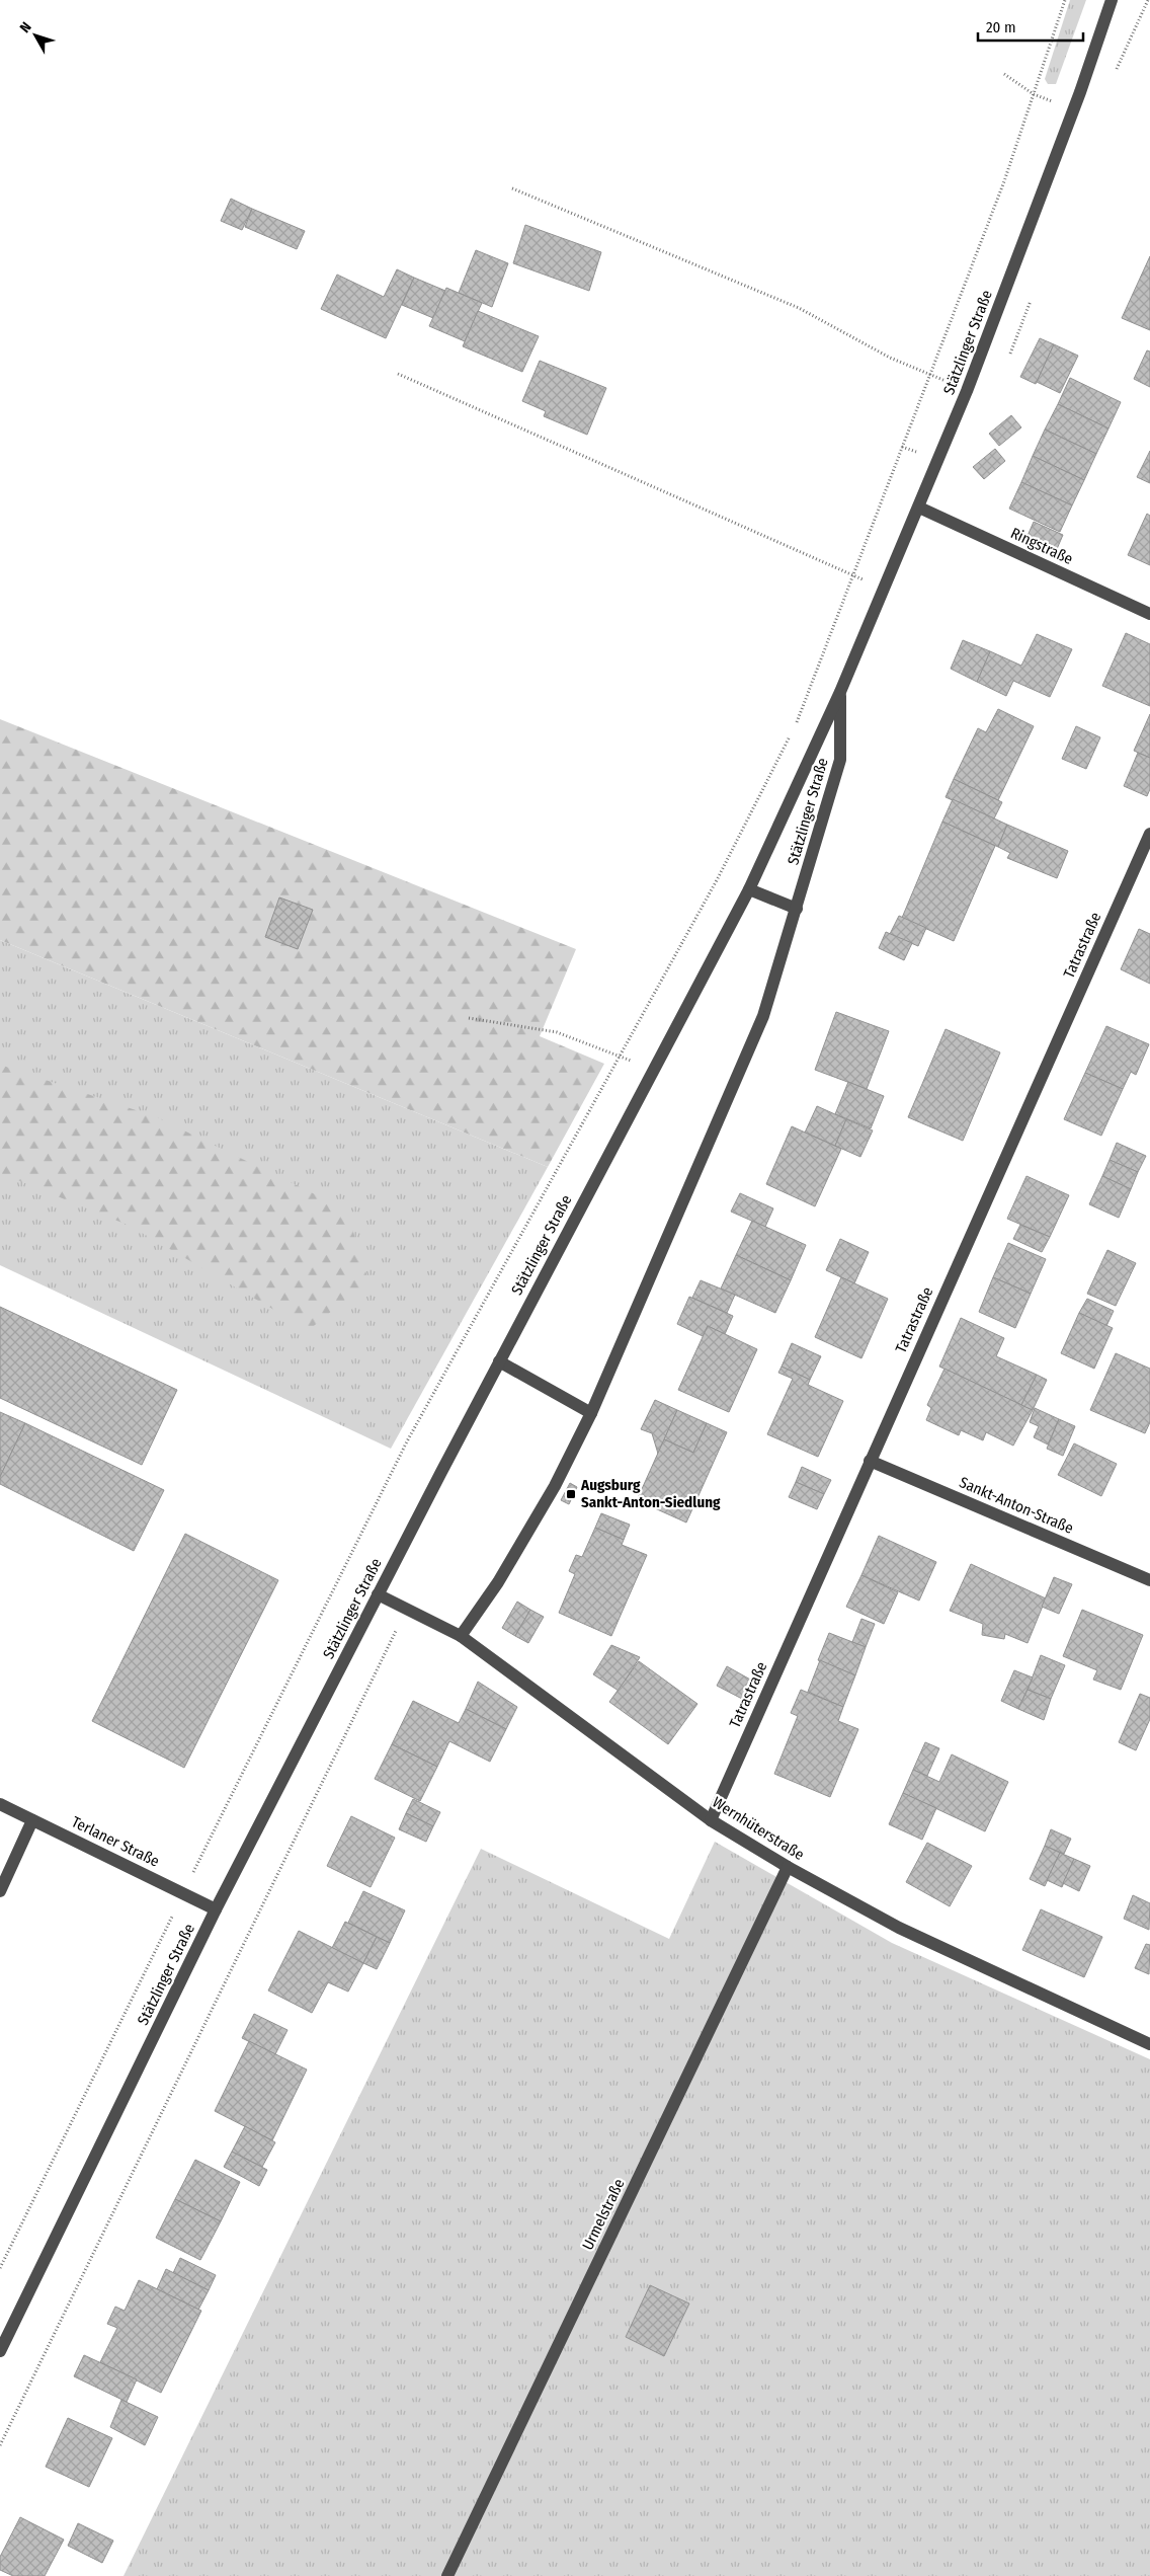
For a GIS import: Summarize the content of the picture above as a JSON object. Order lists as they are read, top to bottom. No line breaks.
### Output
{"streets":{"street":["Stätzlinger Straße","Ringstraße","Tatrastraße","Sankt-Anton-Straße","Wernhüterstraße","Terlaner Straße","Urmelstraße"]},"crossings":[["Stätzlinger Straße","Ringstraße"],["Stätzlinger Straße","Wernhüterstraße"],["Stätzlinger Straße","Terlaner Straße"],["Tatrastraße","Sankt-Anton-Straße"],["Tatrastraße","Wernhüterstraße"],["Wernhüterstraße","Urmelstraße"]],"places":{"transit":["Augsburg Sankt-Anton-Siedlung"]},"scale_bar":"20 m","north":"top left"}
